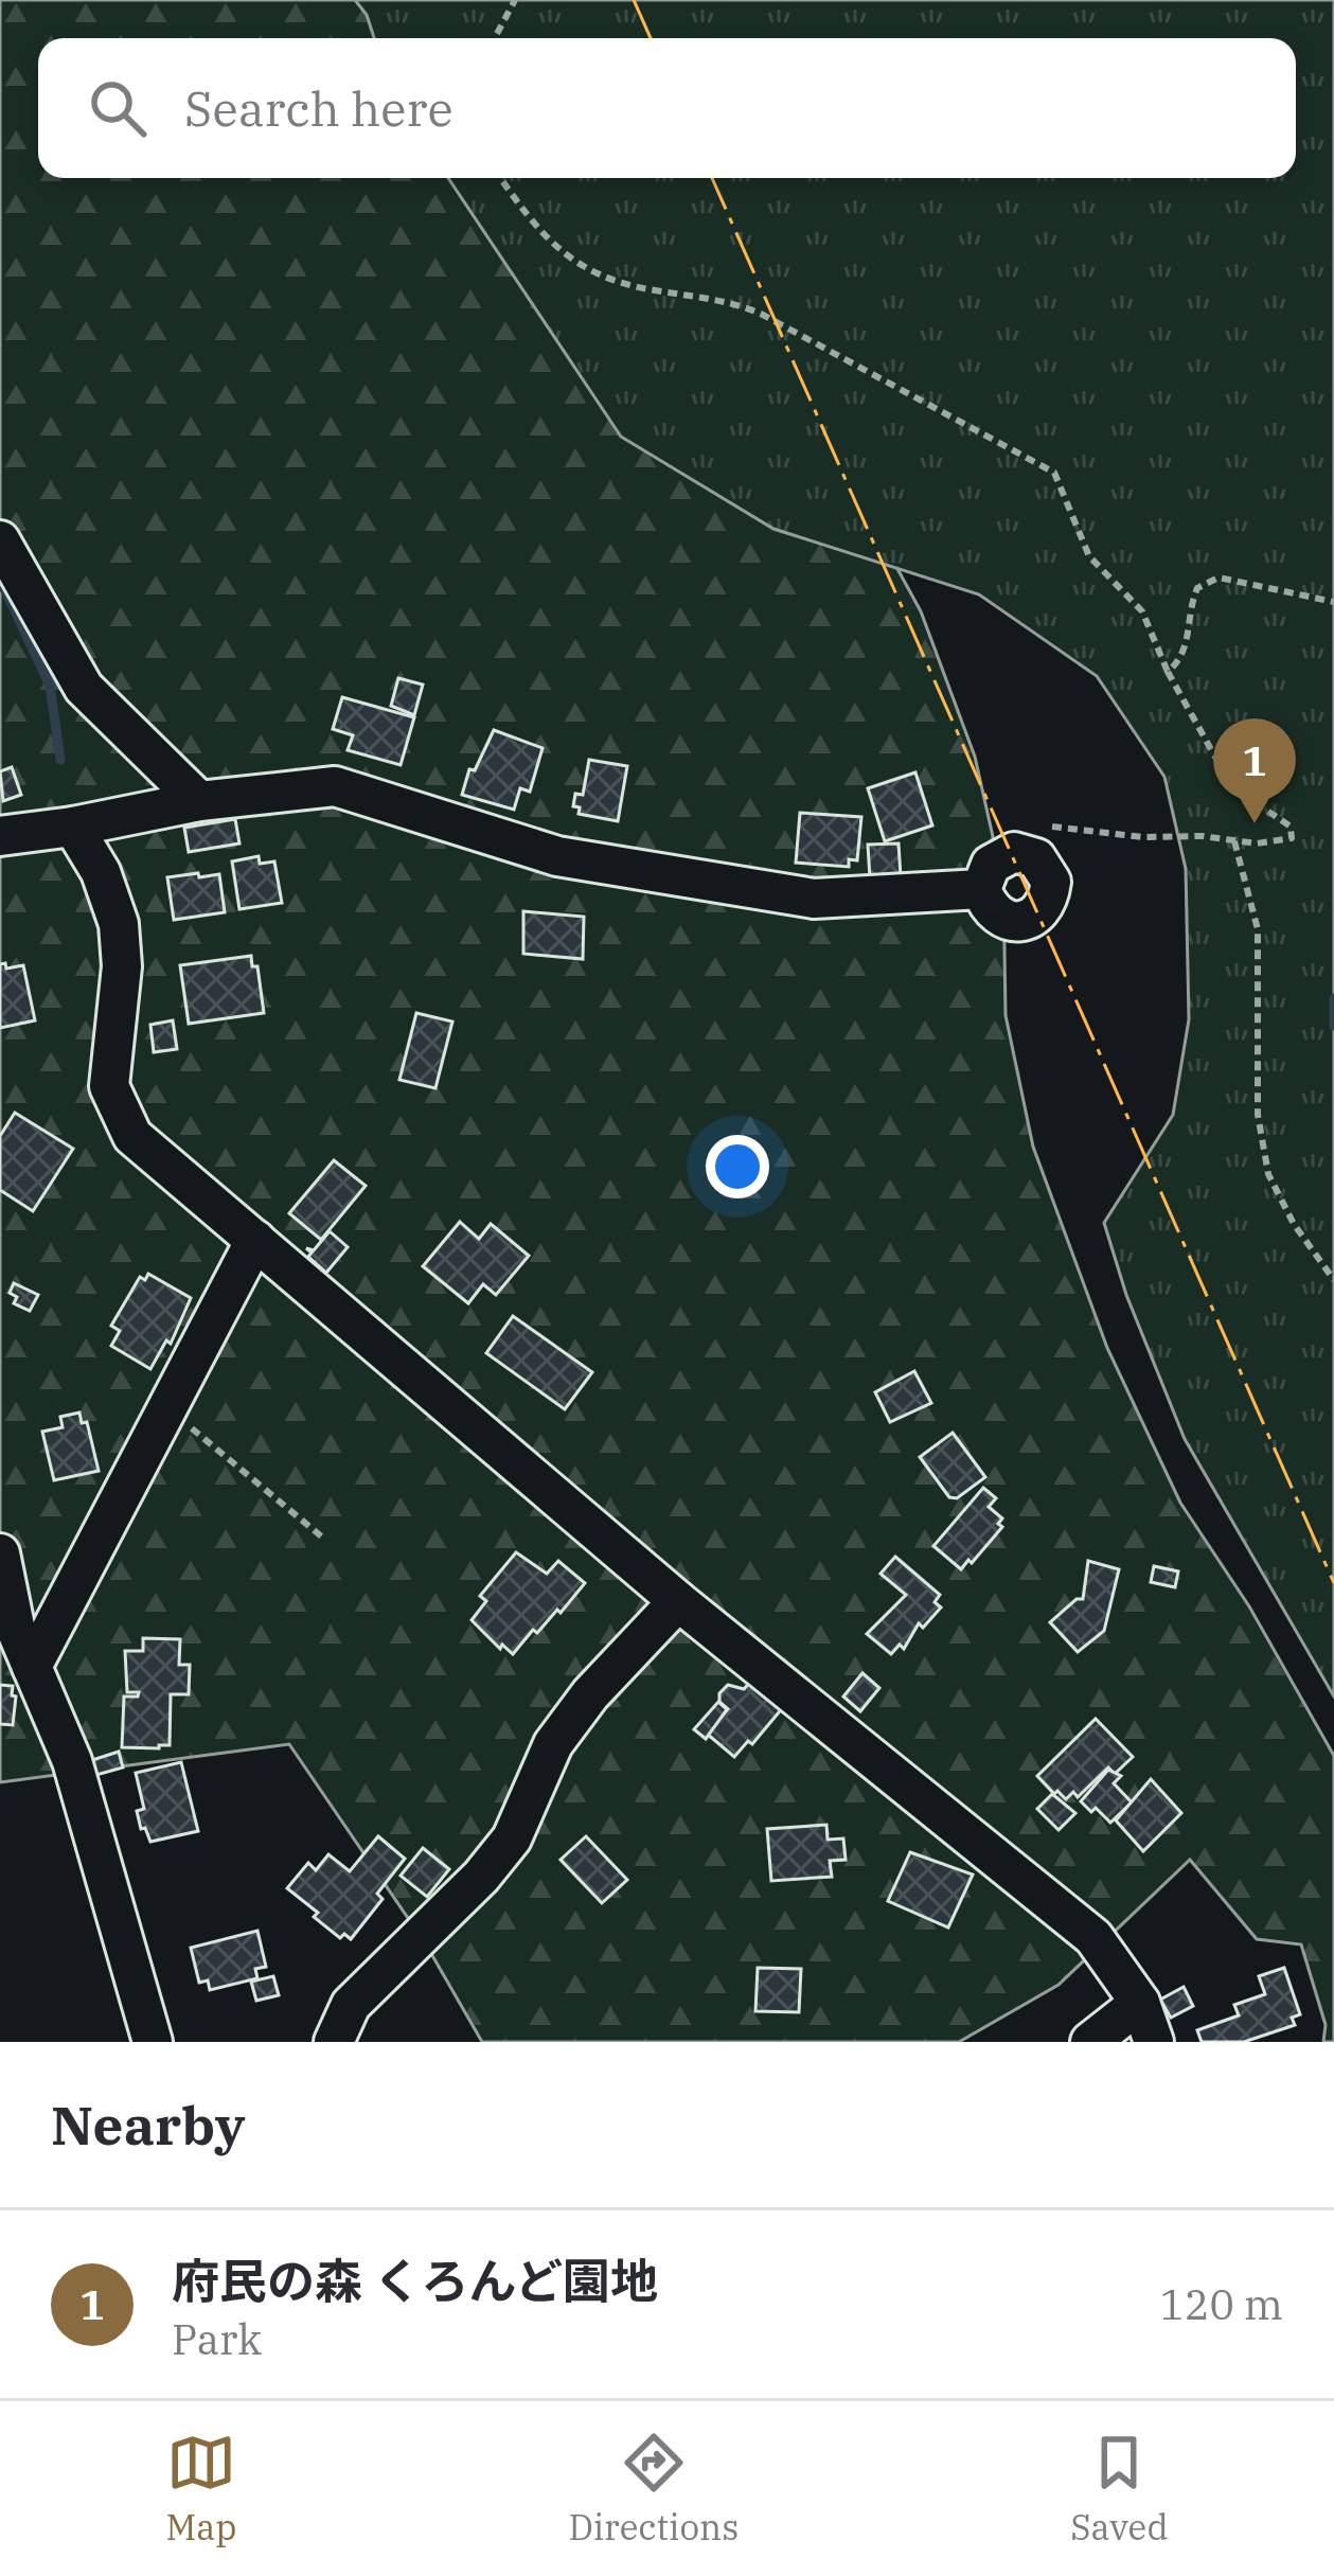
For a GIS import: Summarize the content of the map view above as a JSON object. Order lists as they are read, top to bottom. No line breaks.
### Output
{"page":{"search":"Search here","pins":"1","heading":"Nearby","list":[{"mark":"1","name":"府民の森 くろんど園地","note":"Park","value":"120 m"}],"nav":["Map","Directions","Saved"]}}
